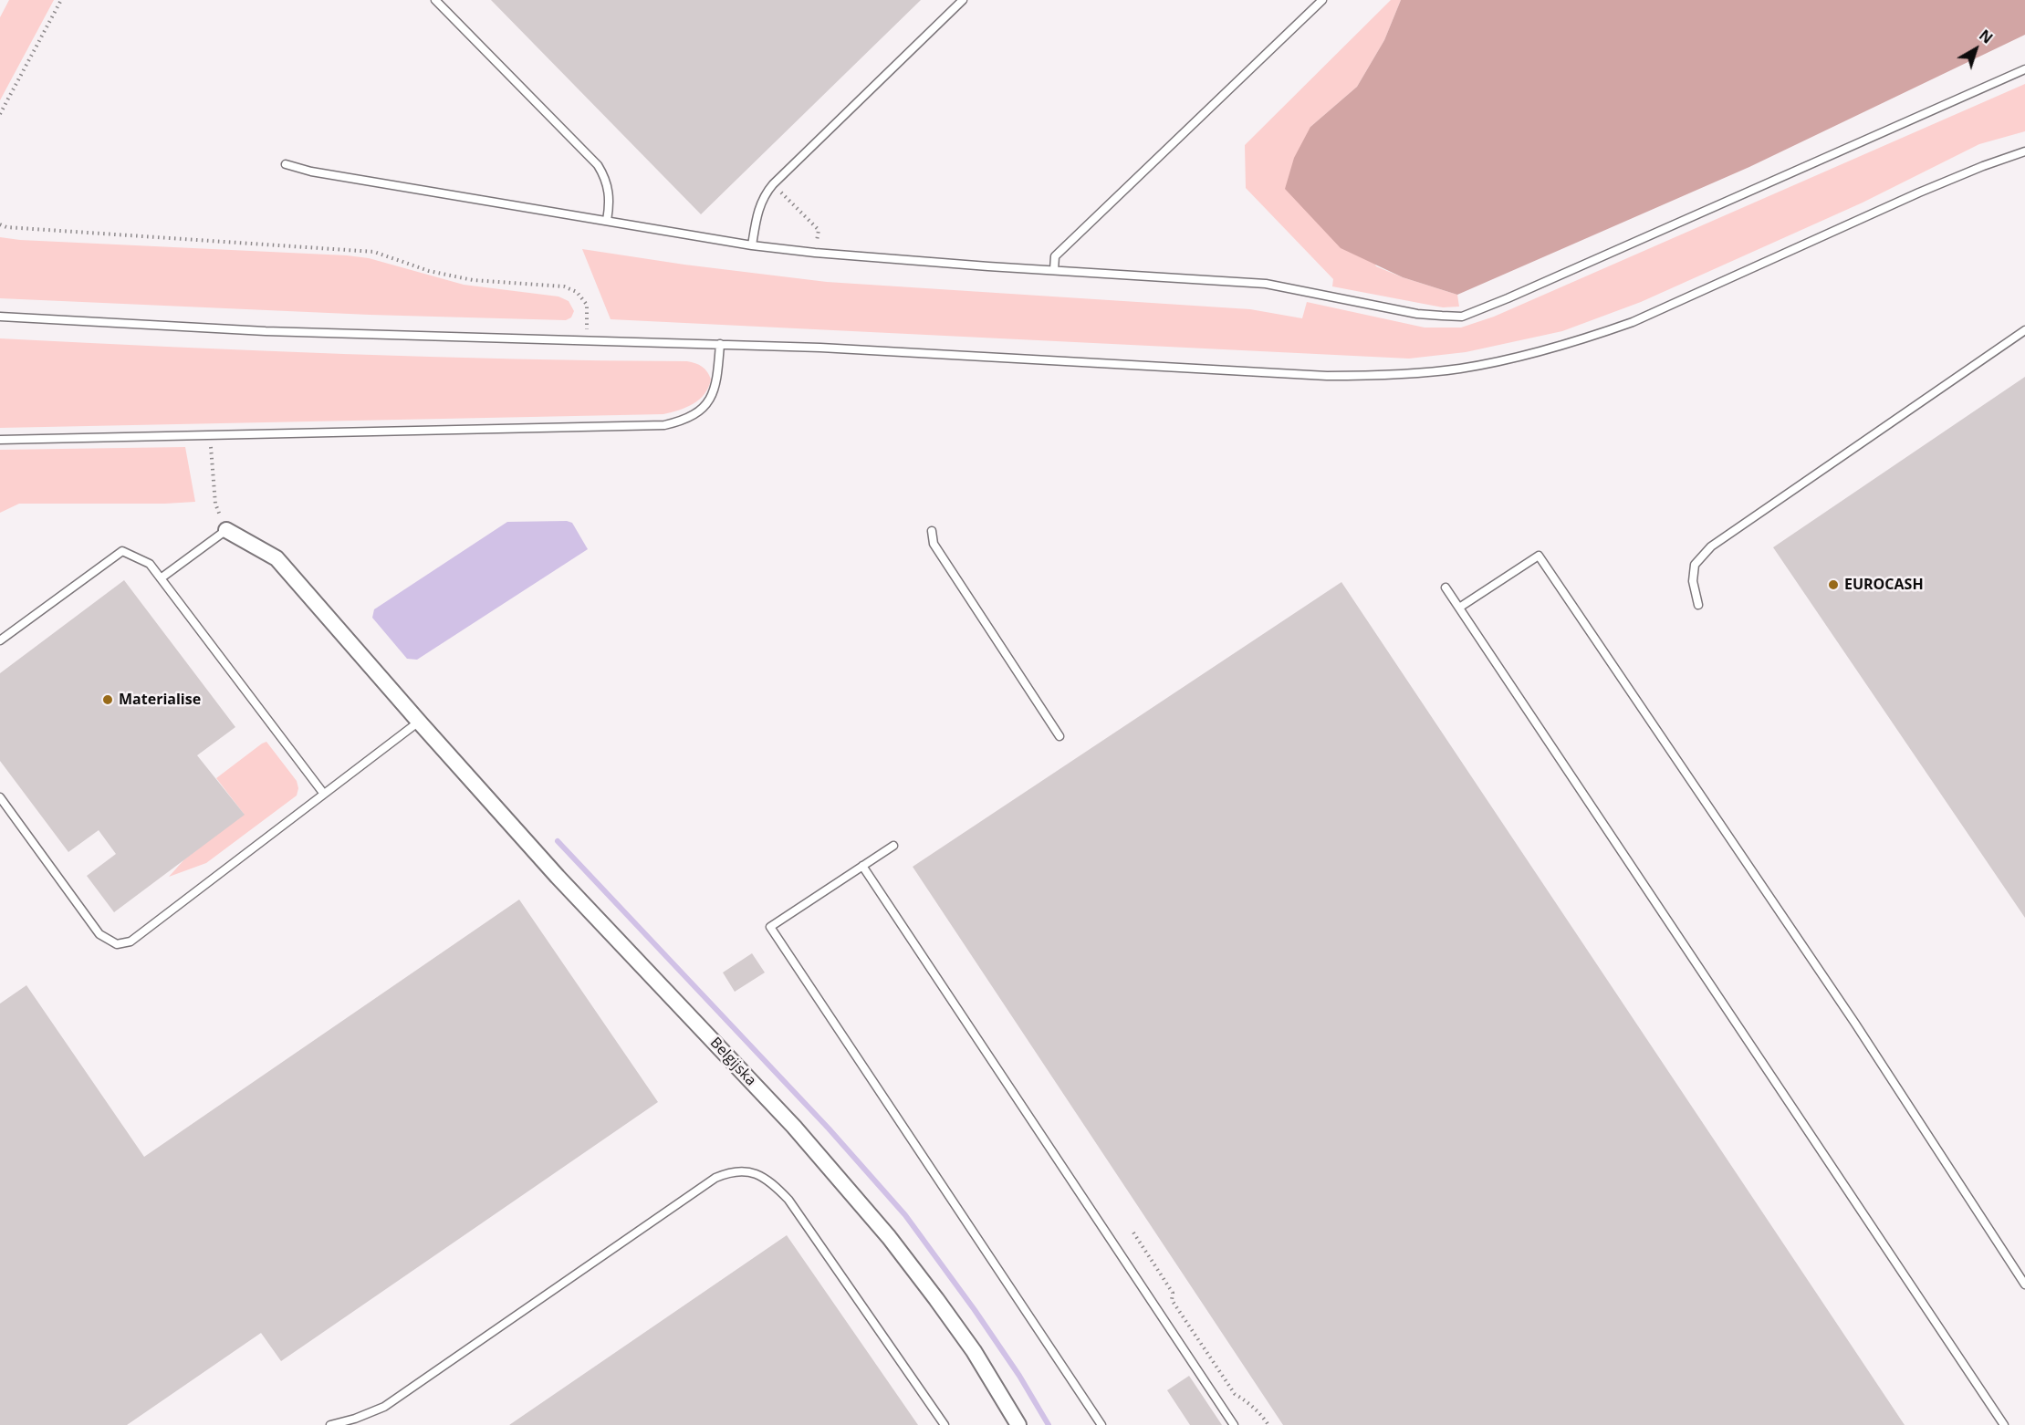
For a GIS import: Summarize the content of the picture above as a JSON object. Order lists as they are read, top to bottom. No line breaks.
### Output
{"streets":{"street":["Belgijska"]},"places":["EUROCASH","Materialise"],"north":"top right"}
